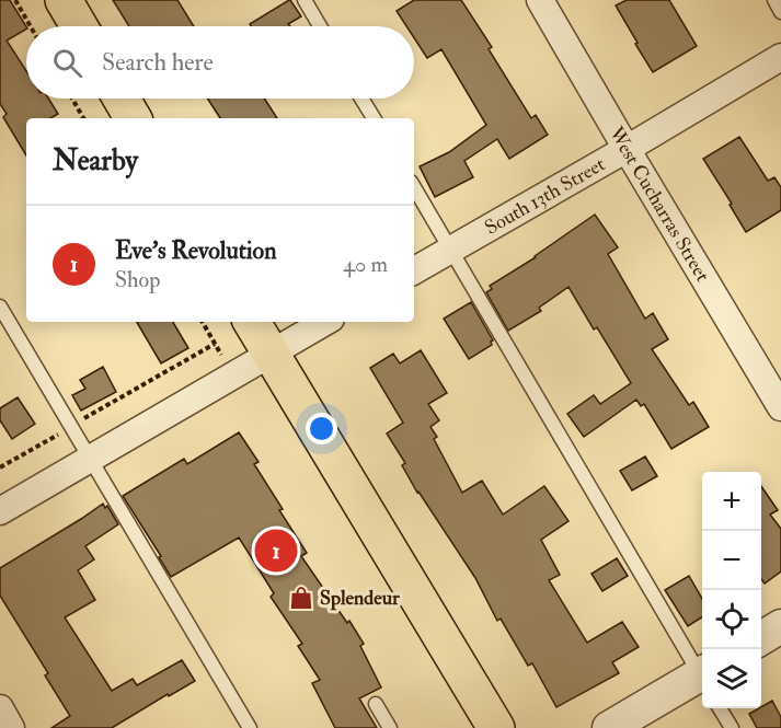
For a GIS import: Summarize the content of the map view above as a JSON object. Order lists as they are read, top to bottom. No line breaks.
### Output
{"streets":{"street":["South 13th Street","West Cucharras Street"]},"crossings":[["South 13th Street","West Cucharras Street"]],"places":{"shop":["Splendeur"]},"page":{"search":"Search here","heading":"Nearby","list":[{"mark":"1","name":"Eve's Revolution","note":"Shop","value":"40 m"}],"map_buttons":["+","−"],"pins":"1"}}
